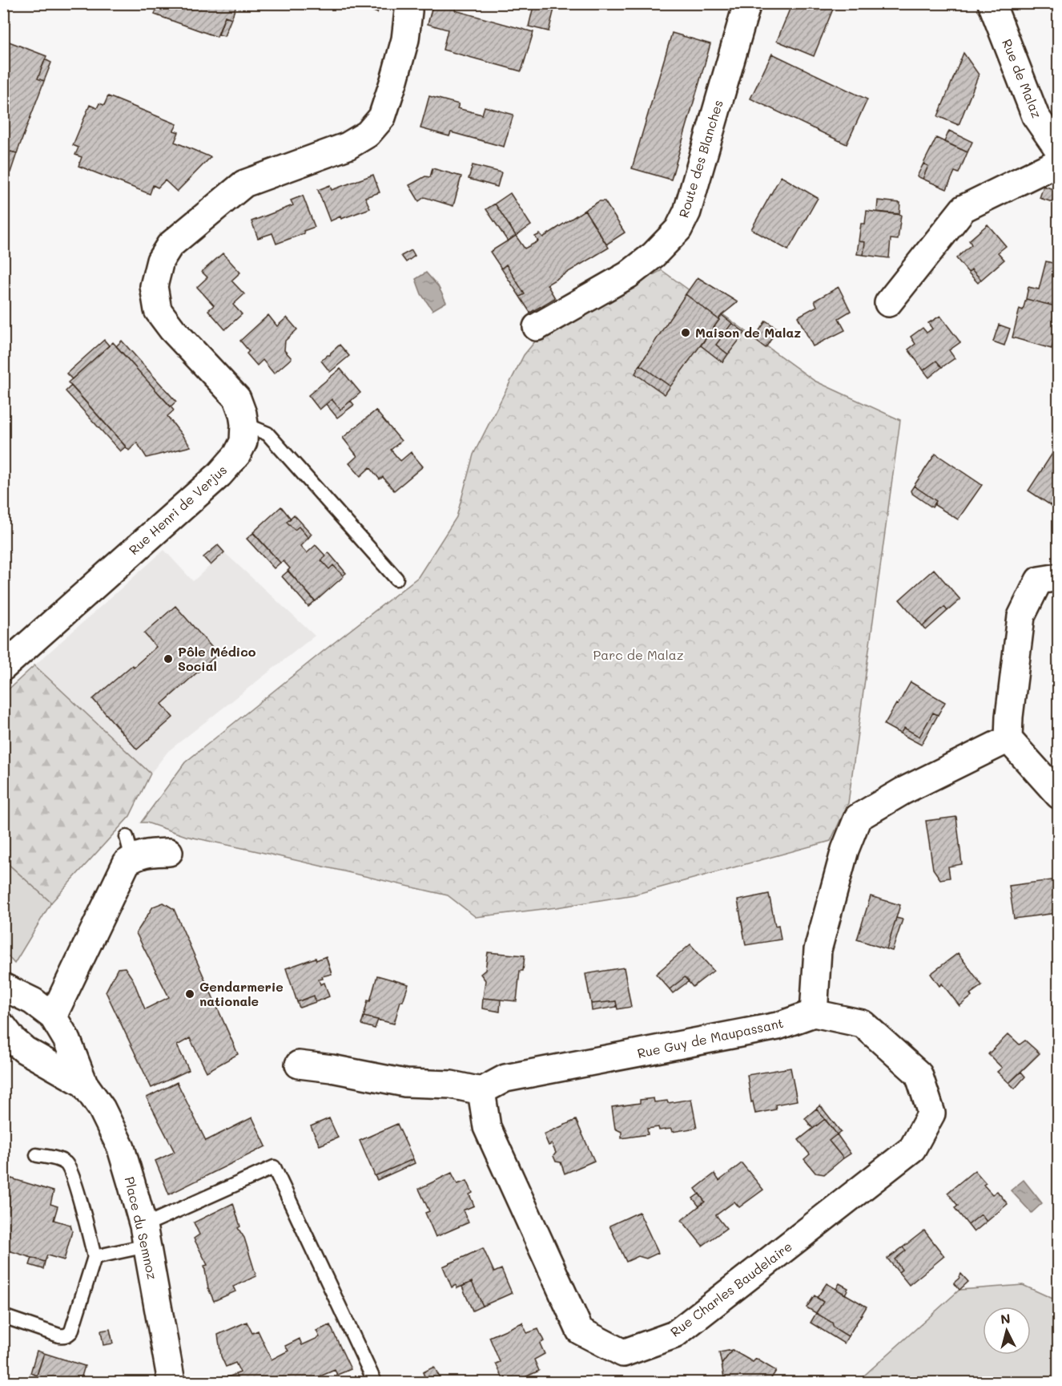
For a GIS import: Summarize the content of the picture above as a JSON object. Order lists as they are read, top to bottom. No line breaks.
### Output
{"streets":{"street":["Rue de Malaz","Route des Blanches","Rue Henri de Verjus","Rue Guy de Maupassant","Place du Semnoz","Rue Charles Baudelaire"]},"crossings":[["Rue Guy de Maupassant","Rue Charles Baudelaire"]],"parks":["Parc de Malaz"],"places":["Maison de Malaz","Pôle Médico Social","Gendarmerie nationale"],"north":"top"}
